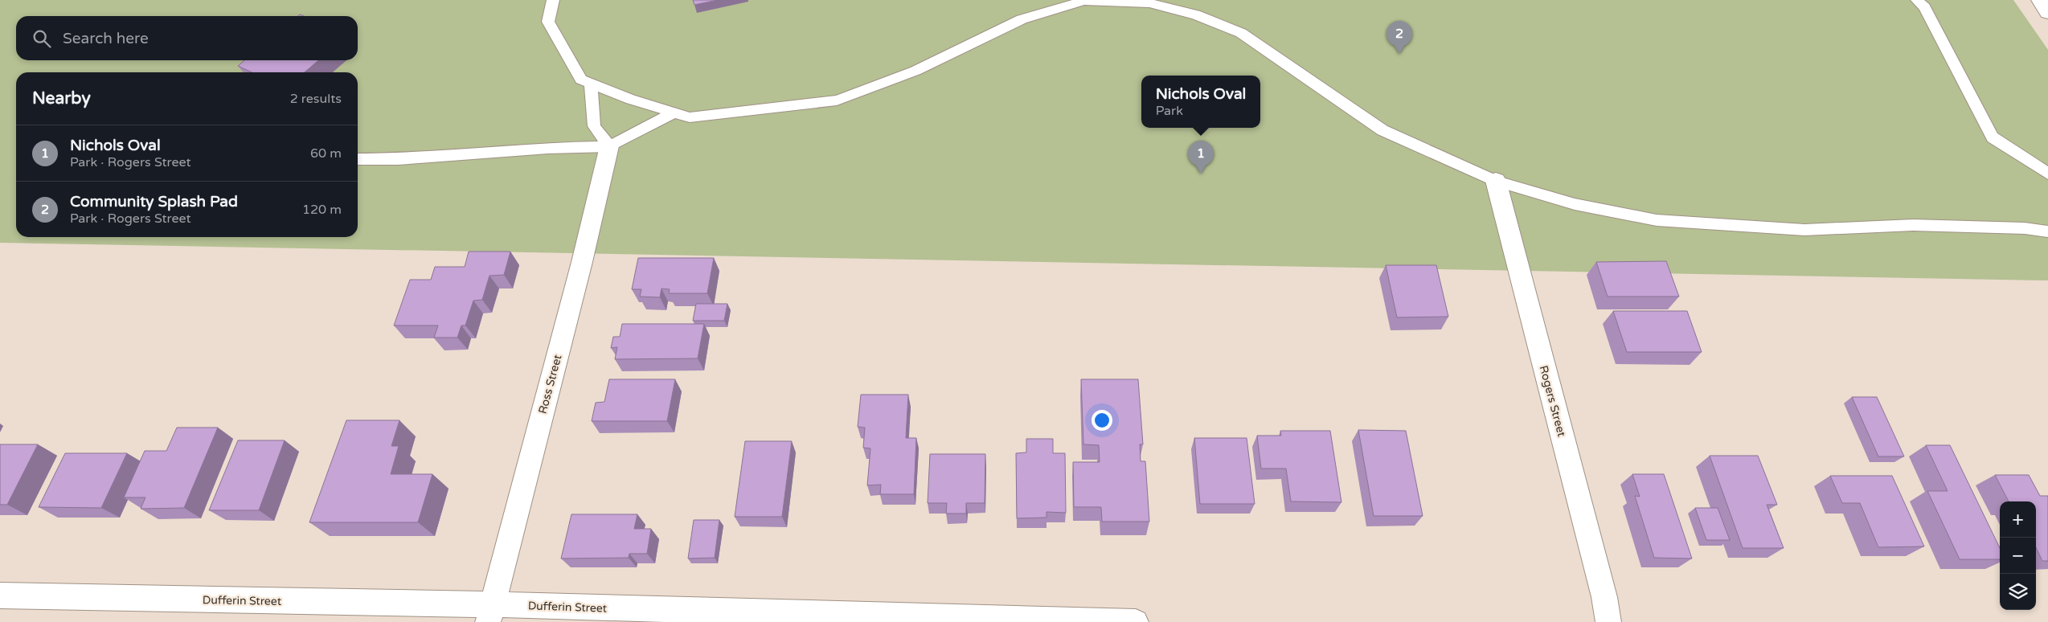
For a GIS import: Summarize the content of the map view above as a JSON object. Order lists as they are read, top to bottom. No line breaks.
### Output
{"streets":{"street":["Ross Street","Rogers Street","Dufferin Street"]},"crossings":[["Ross Street","Dufferin Street"]],"page":{"search":"Search here","pins":["2","1"],"heading":["Nearby","2 results"],"popup":["Nichols Oval","Park"],"list":[{"mark":"1","name":"Nichols Oval","note":"Park · Rogers Street","value":"60 m"},{"mark":"2","name":"Community Splash Pad","note":"Park · Rogers Street","value":"120 m"}],"map_buttons":["+","−"]}}
